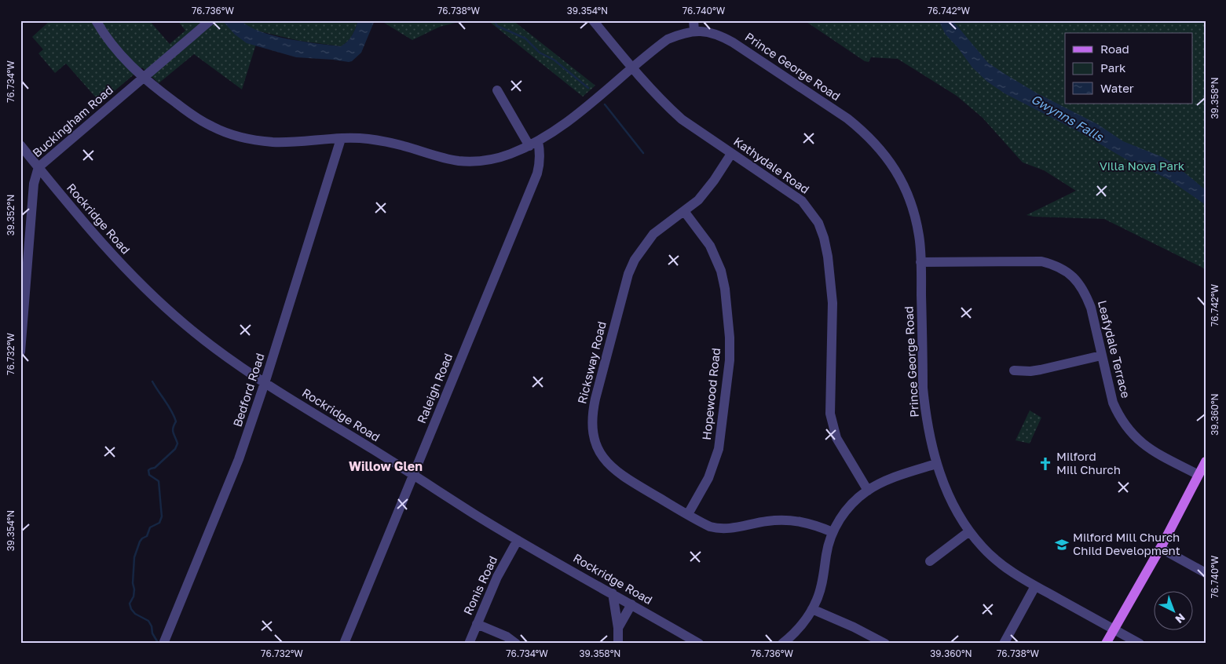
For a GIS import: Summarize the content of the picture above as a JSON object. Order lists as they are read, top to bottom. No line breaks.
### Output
{"streets":{"street":["Prince George Road","Buckingham Road","Kathydale Road","Rockridge Road","Leafydale Terrace","Ricksway Road","Raleigh Road","Bedford Road","Hopewood Road","Ronis Road"]},"crossings":[["Prince George Road","Buckingham Road"],["Prince George Road","Kathydale Road"],["Prince George Road","Leafydale Terrace"],["Prince George Road","Raleigh Road"],["Prince George Road","Bedford Road"],["Buckingham Road","Rockridge Road"],["Kathydale Road","Ricksway Road"],["Rockridge Road","Raleigh Road"],["Rockridge Road","Bedford Road"],["Rockridge Road","Ronis Road"],["Ricksway Road","Hopewood Road"]],"districts":["Willow Glen"],"water":["Gwynns Falls"],"parks":["Villa Nova Park"],"places":{"church":["Milford Mill Church"],"school or university":["Milford Mill Church Child Development"]},"legend":["Road","Park","Water"],"north":"bottom right","coordinates":["76.736°W","76.738°W","39.354°N","76.740°W","76.742°W","76.734°W","39.358°N","39.352°N","76.732°W","39.360°N"]}
